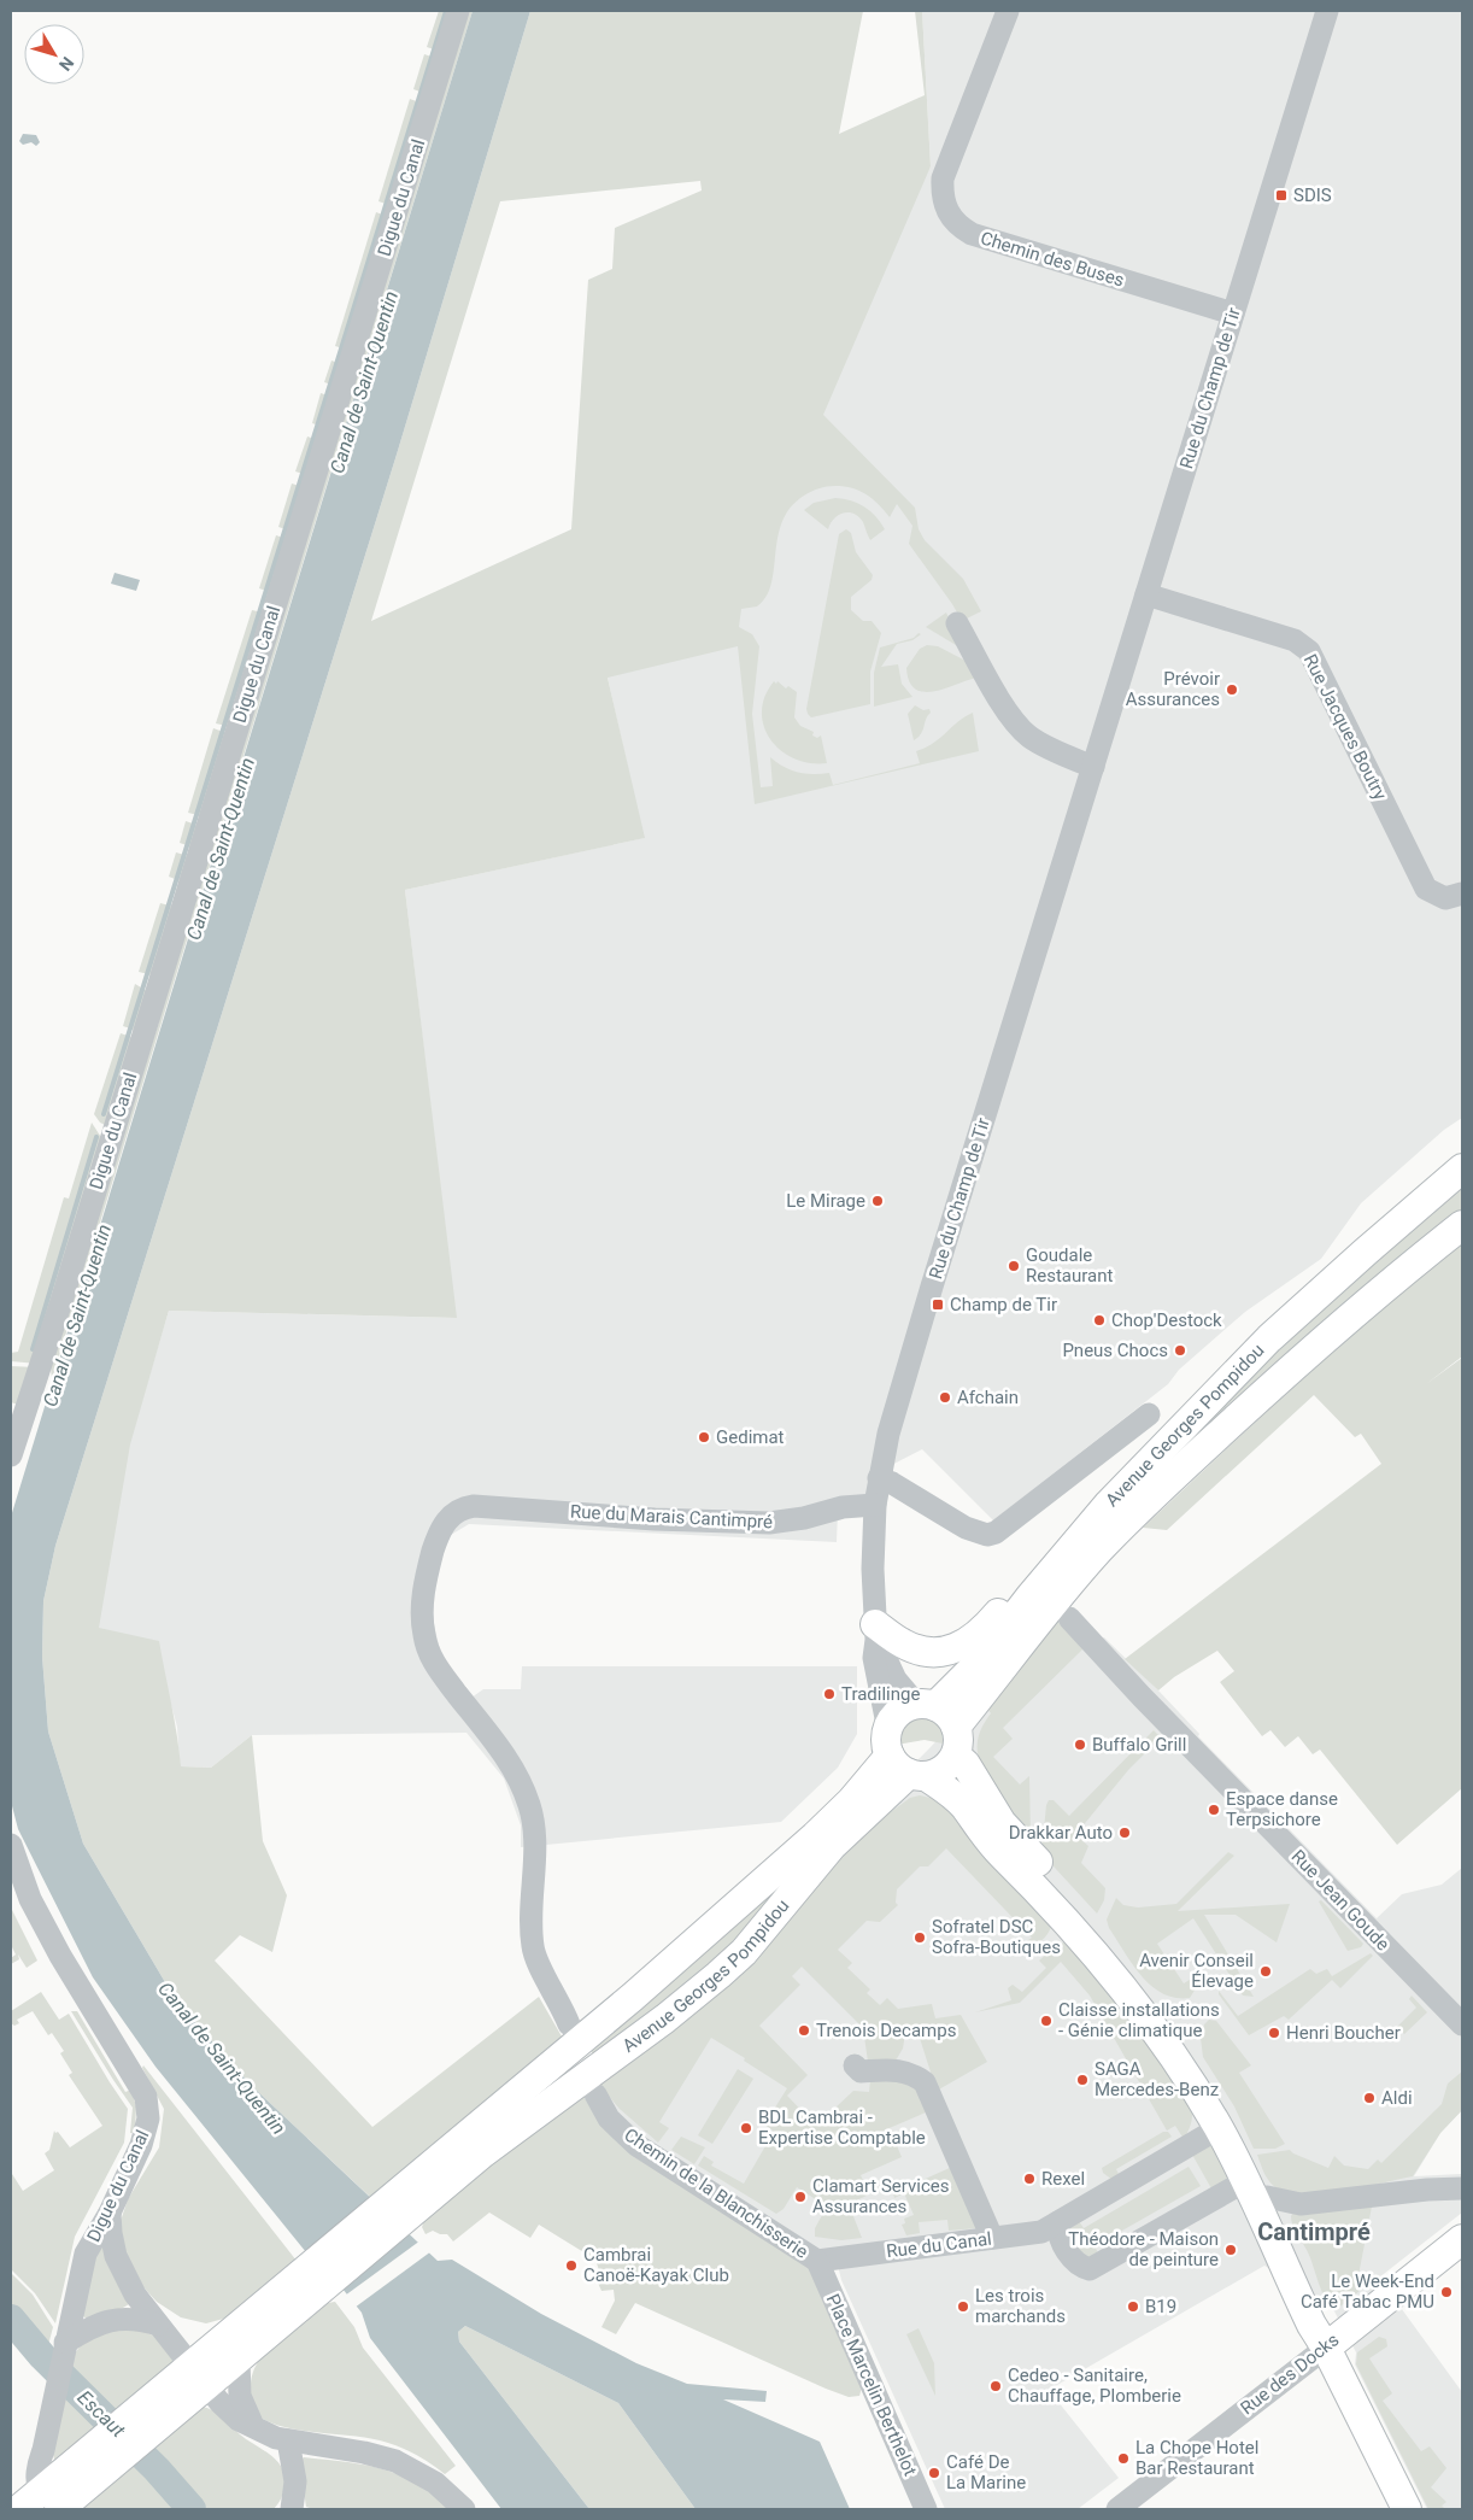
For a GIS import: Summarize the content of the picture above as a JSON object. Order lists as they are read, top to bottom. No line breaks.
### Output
{"streets":{"main road":["Avenue Georges Pompidou","Rue des Docks"],"street":["Digue du Canal","Chemin des Buses","Rue du Champ de Tir","Rue Jacques Boutry","Rue du Marais Cantimpré","Rue Jean Goude","Chemin de la Blanchisserie","Rue du Canal","Place Marcelin Berthelot"]},"crossings":[["Chemin des Buses","Rue du Champ de Tir"],["Rue du Champ de Tir","Rue Jacques Boutry"],["Rue du Champ de Tir","Avenue Georges Pompidou"],["Rue du Champ de Tir","Rue du Marais Cantimpré"],["Chemin de la Blanchisserie","Rue du Canal"],["Chemin de la Blanchisserie","Place Marcelin Berthelot"],["Rue du Canal","Place Marcelin Berthelot"]],"districts":["Cantimpré"],"water":["Canal de Saint-Quentin","Escaut"],"places":{"transit":["SDIS","Champ de Tir"],"other":["Prévoir Assurances","Le Mirage","Goudale Restaurant","Chop'Destock","Pneus Chocs","Afchain","Gedimat","Tradilinge","Buffalo Grill","Espace danse Terpsichore","Drakkar Auto","Sofratel DSC Sofra-Boutiques","Avenir Conseil Élevage","Claisse installations - Génie climatique","Trenois Decamps","Henri Boucher","SAGA Mercedes-Benz","Aldi","BDL Cambrai - Expertise Comptable","Rexel","Clamart Services Assurances","Théodore - Maison de peinture","Cambrai Canoë-Kayak Club","Le Week-End Café Tabac PMU","Les trois marchands","B19","Cedeo - Sanitaire, Chauffage, Plomberie","La Chope Hotel Bar Restaurant","Café De La Marine"]},"north":"bottom right"}
